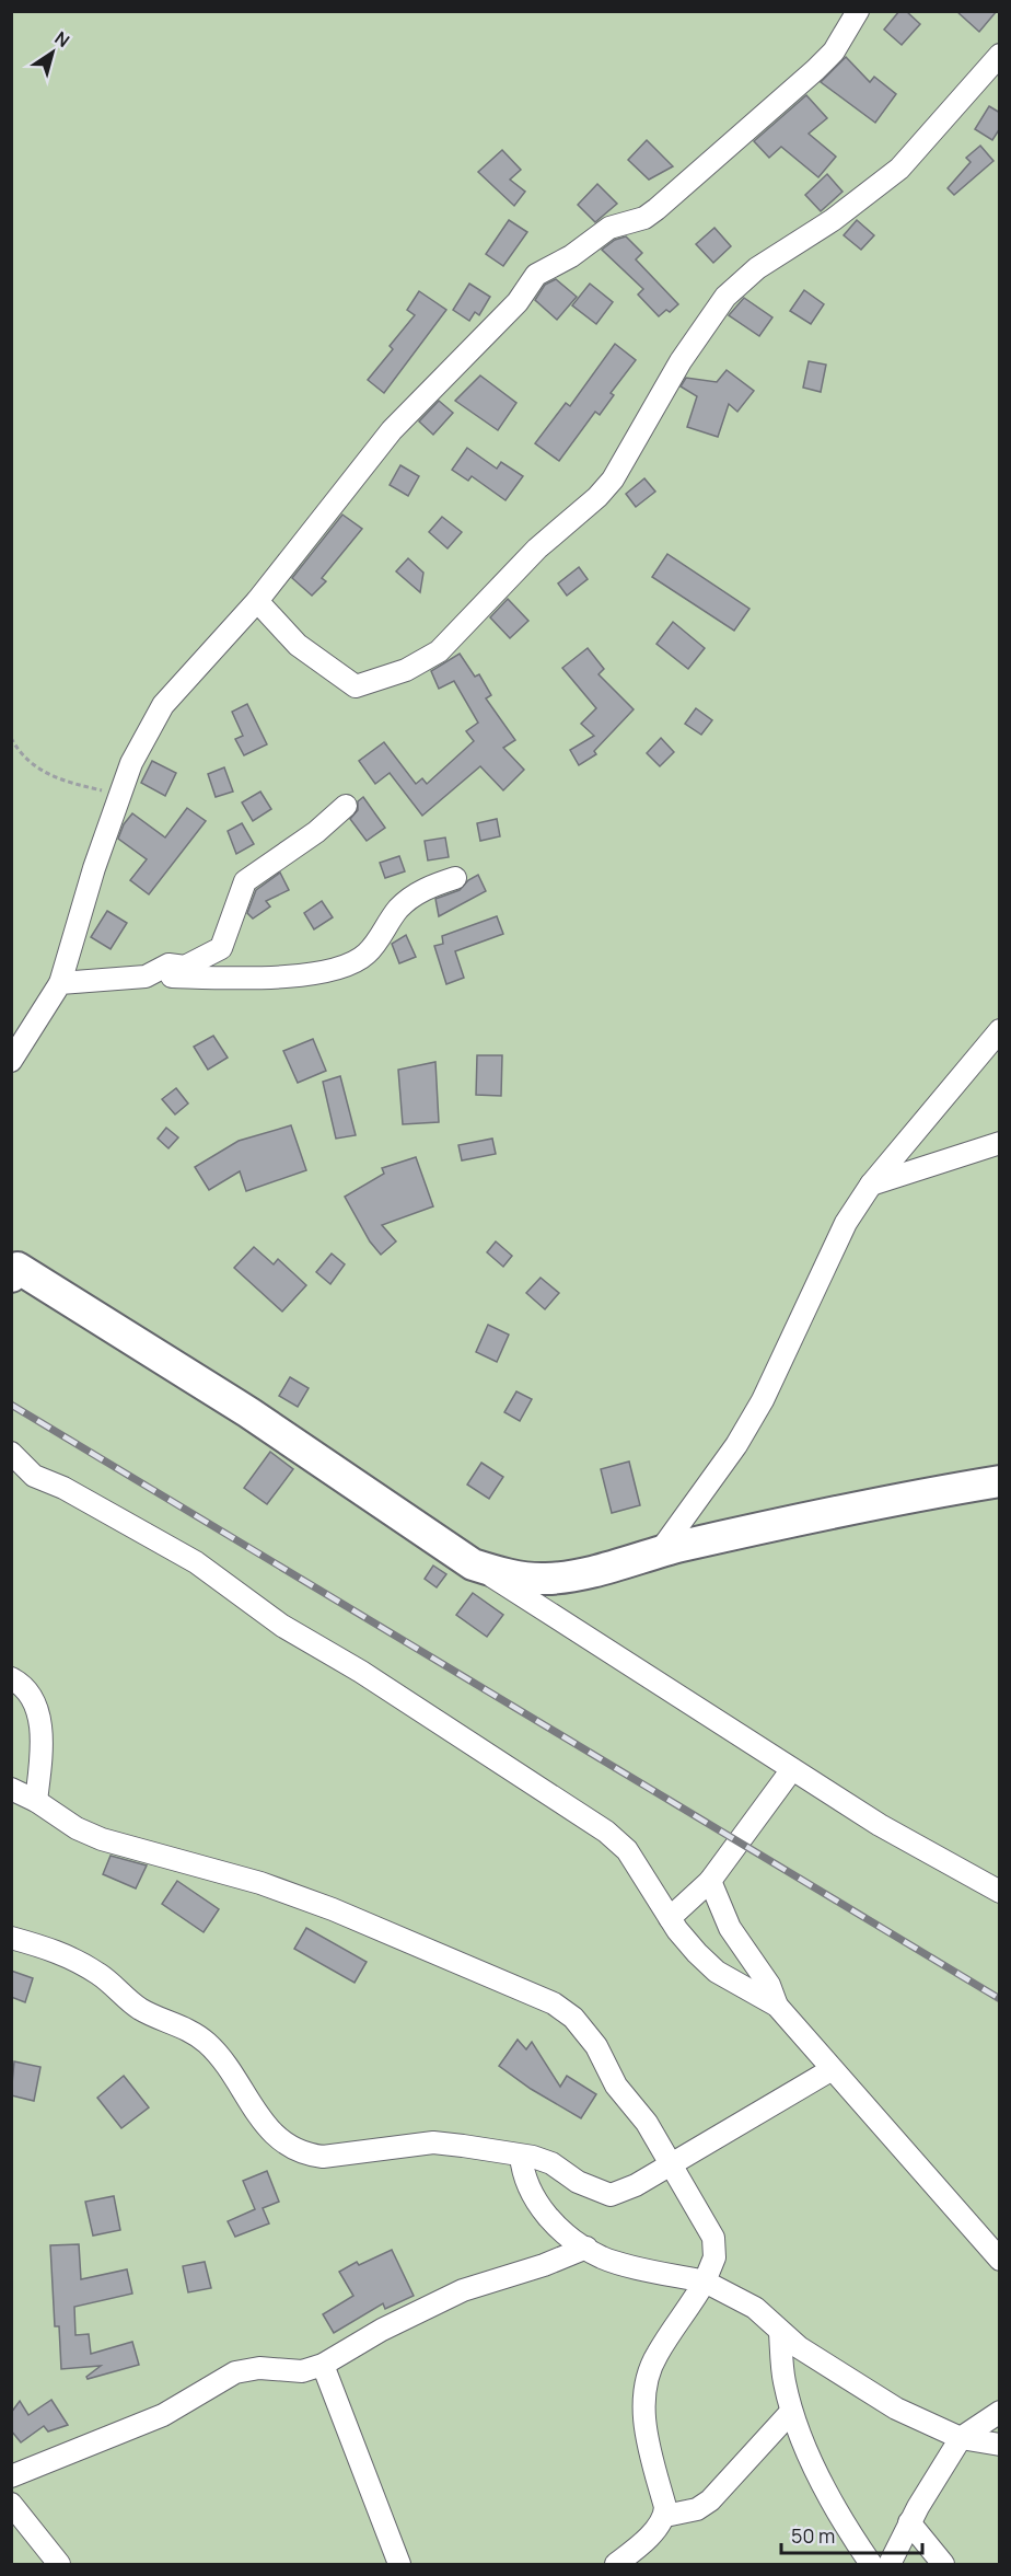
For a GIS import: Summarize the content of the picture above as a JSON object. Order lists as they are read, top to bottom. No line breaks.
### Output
{"scale_bar":"50 m","north":"top right"}
